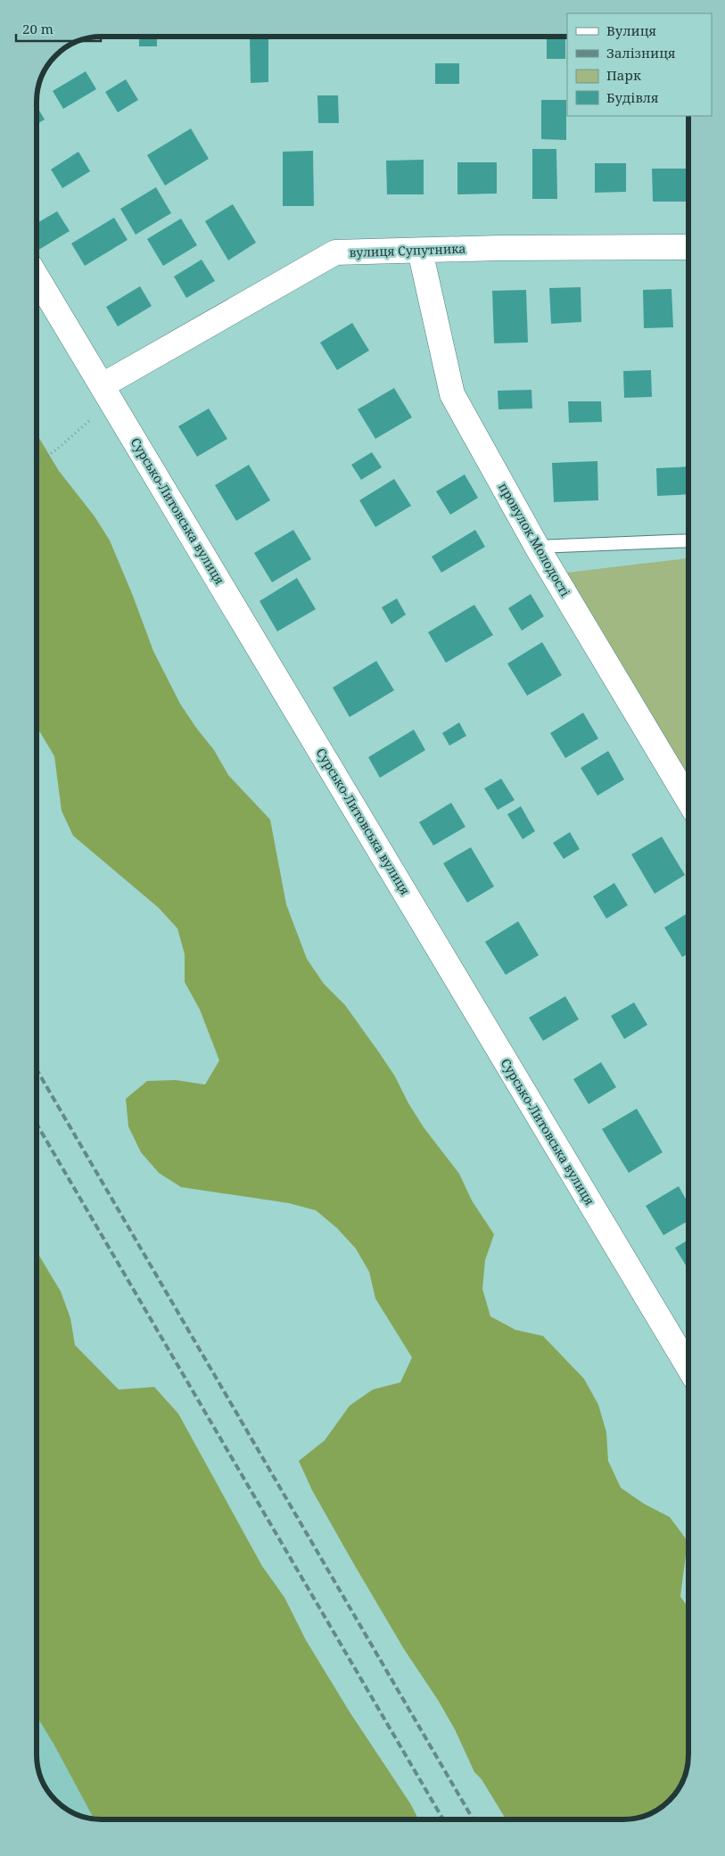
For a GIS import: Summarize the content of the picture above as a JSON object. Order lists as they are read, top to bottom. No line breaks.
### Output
{"streets":{"street":["вулиця Супутника","Сурсько-Литовська вулиця","провулок Молодості"]},"crossings":[["вулиця Супутника","Сурсько-Литовська вулиця"],["вулиця Супутника","провулок Молодості"]],"legend":["Вулиця","Залізниця","Парк","Будівля"],"scale_bar":"20 m"}
